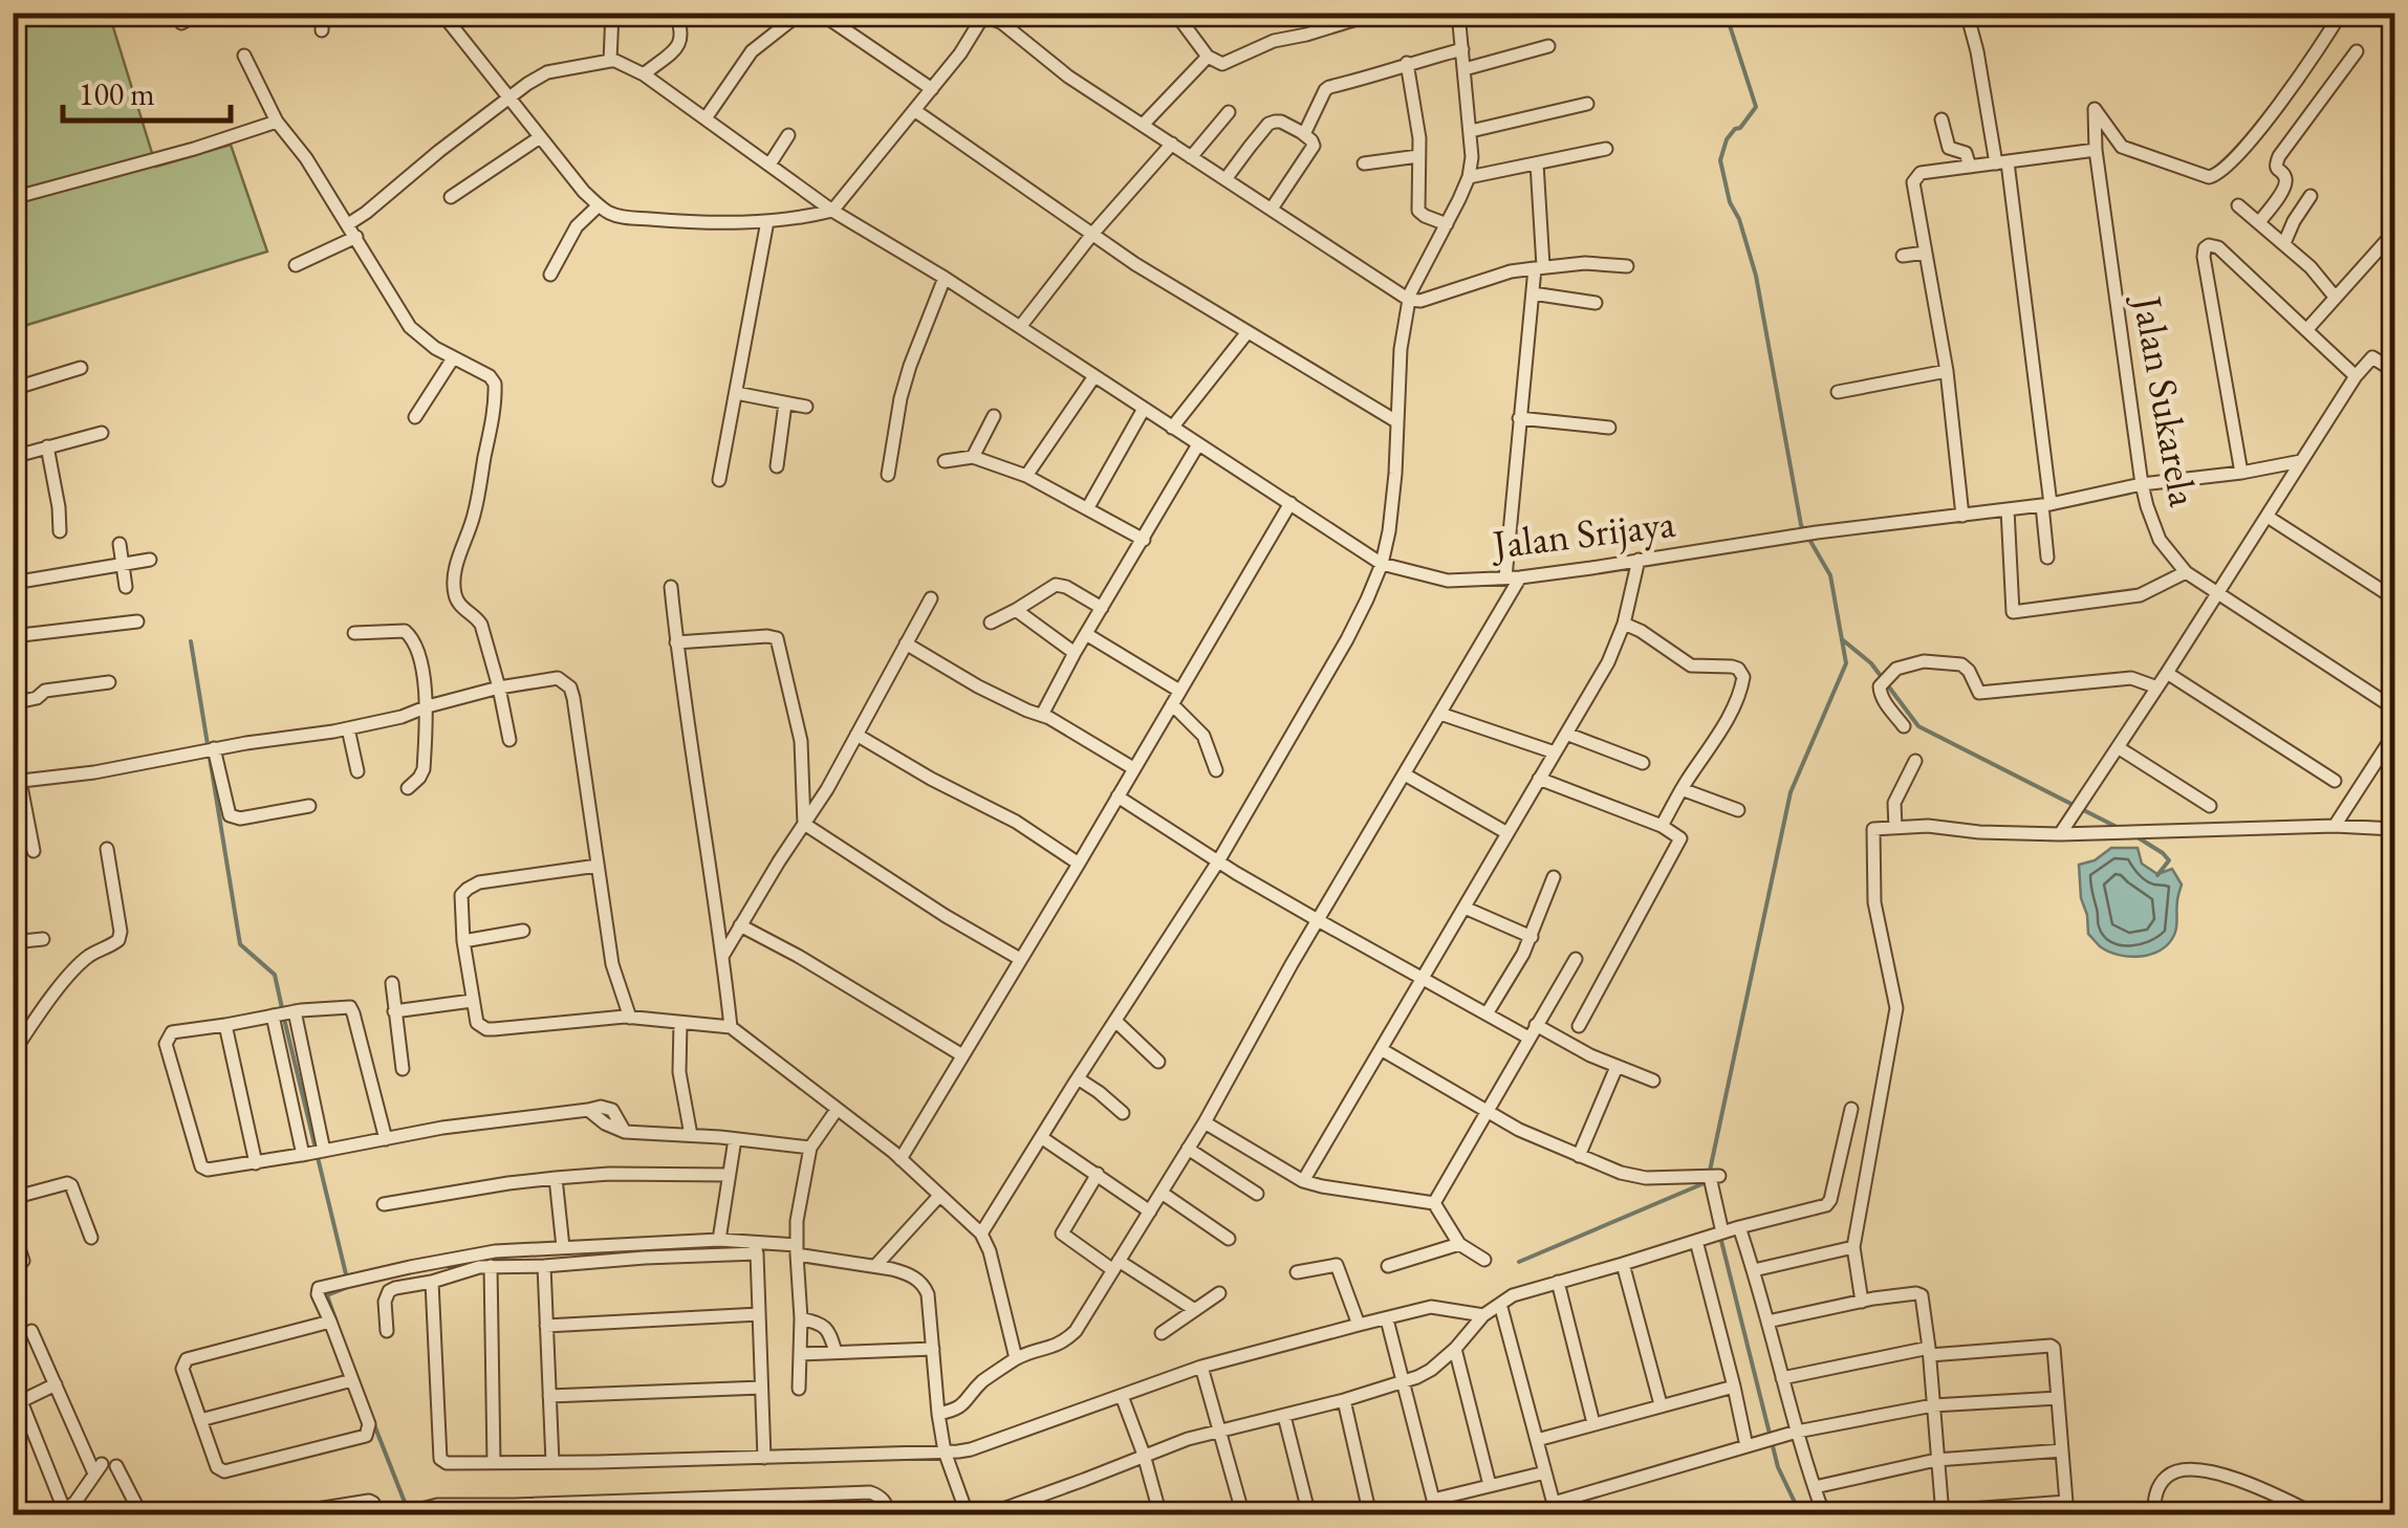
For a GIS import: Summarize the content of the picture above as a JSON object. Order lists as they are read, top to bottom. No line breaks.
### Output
{"streets":{"street":["Jalan Sukarela","Jalan Srijaya"]},"scale_bar":"100 m"}
